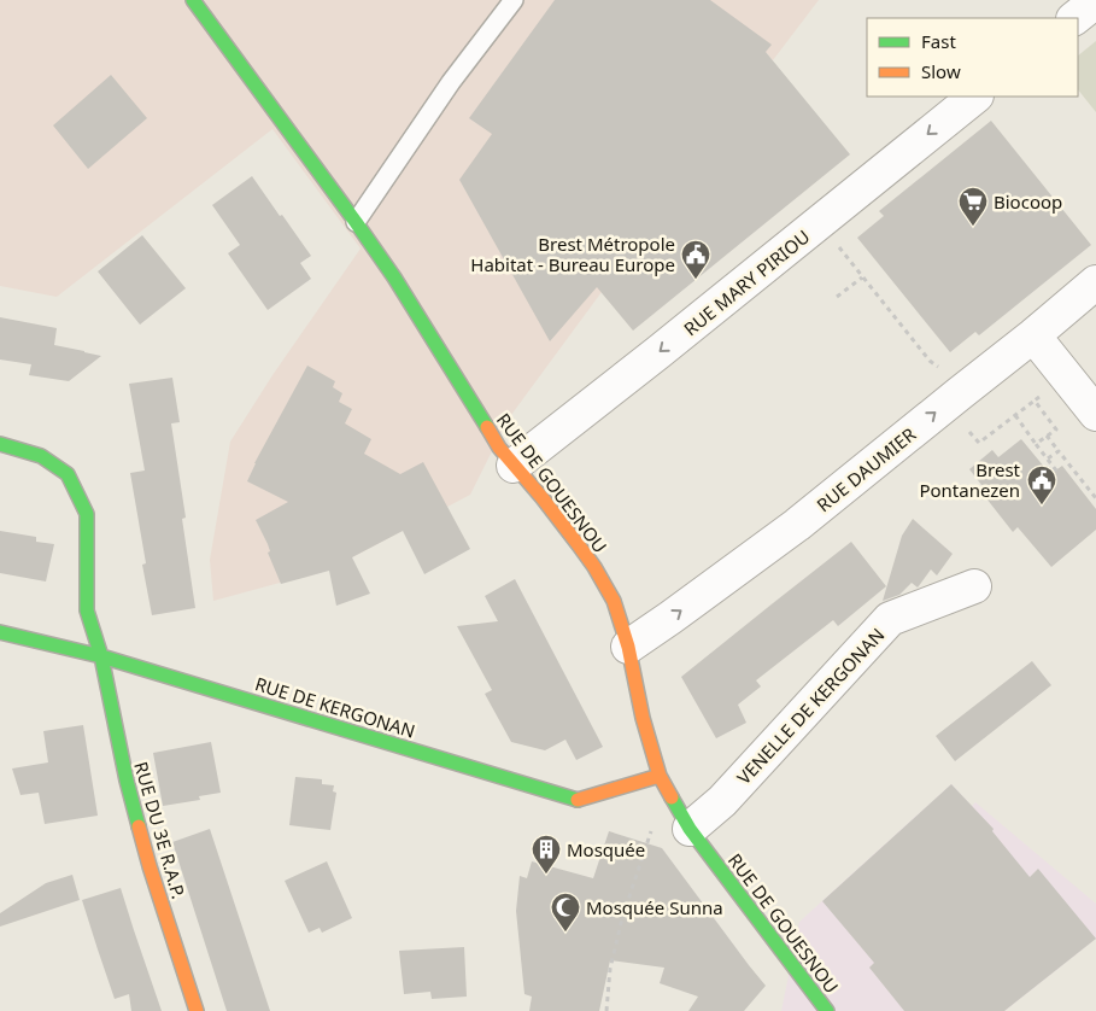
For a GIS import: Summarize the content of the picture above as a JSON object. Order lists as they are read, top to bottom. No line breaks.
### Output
{"streets":{"street":["RUE MARY PIRIOU","RUE DAUMIER","RUE DE GOUESNOU","VENELLE DE KERGONAN","RUE DE KERGONAN","RUE DU 3E R.A.P."]},"crossings":[["RUE MARY PIRIOU","RUE DE GOUESNOU"],["RUE DAUMIER","RUE DE GOUESNOU"],["RUE DE GOUESNOU","VENELLE DE KERGONAN"],["RUE DE GOUESNOU","RUE DE KERGONAN"],["RUE DE KERGONAN","RUE DU 3E R.A.P."]],"one_way":["RUE MARY PIRIOU","RUE DAUMIER"],"places":{"supermarket":["Biocoop"],"public building":["Brest Métropole Habitat - Bureau Europe","Brest Pontanezen"],"building":["Mosquée"],"mosque":["Mosquée Sunna"]},"legend":["Fast","Slow"]}
